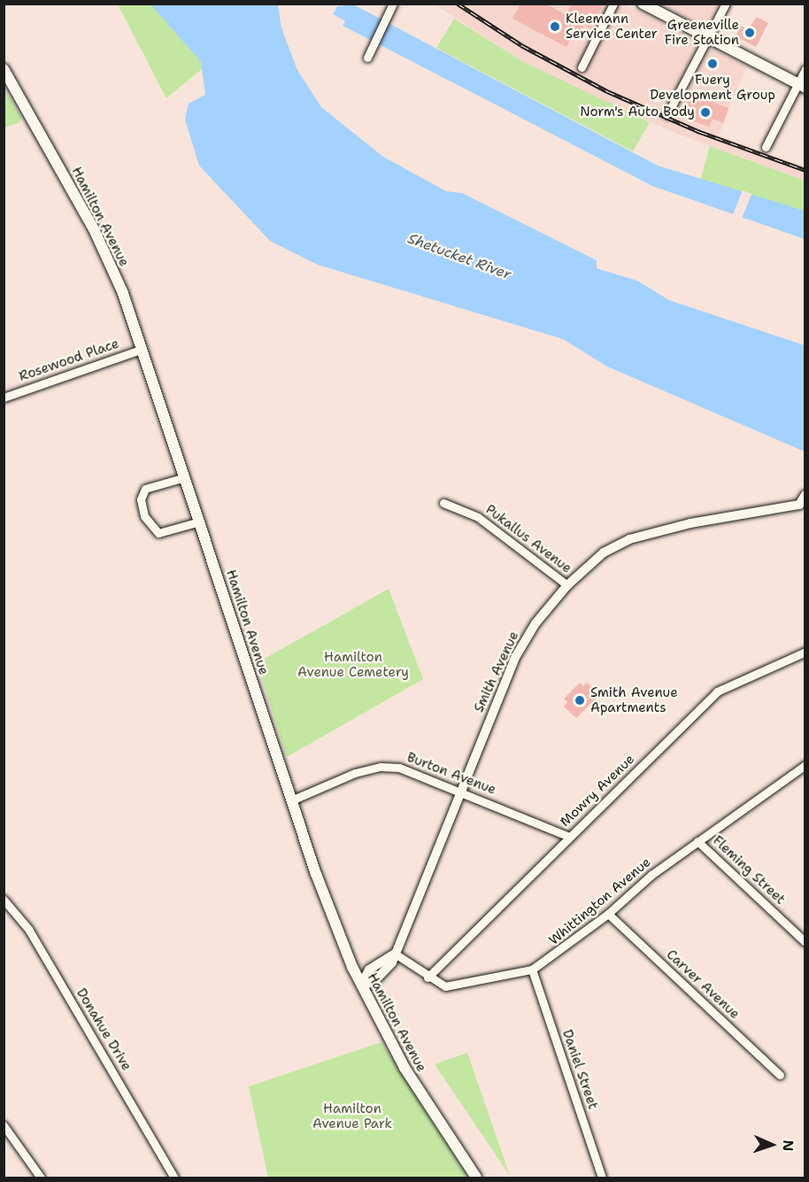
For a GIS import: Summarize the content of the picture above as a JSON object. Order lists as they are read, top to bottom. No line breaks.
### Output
{"streets":{"main road":["Hamilton Avenue"],"street":["Rosewood Place","Pukallus Avenue","Smith Avenue","Burton Avenue","Mowry Avenue","Fleming Street","Whittington Avenue","Carver Avenue","Donahue Drive","Daniel Street"]},"crossings":[["Hamilton Avenue","Rosewood Place"],["Hamilton Avenue","Smith Avenue"],["Hamilton Avenue","Burton Avenue"],["Pukallus Avenue","Smith Avenue"],["Smith Avenue","Burton Avenue"],["Smith Avenue","Whittington Avenue"],["Burton Avenue","Mowry Avenue"],["Mowry Avenue","Whittington Avenue"],["Fleming Street","Whittington Avenue"],["Whittington Avenue","Carver Avenue"],["Whittington Avenue","Daniel Street"]],"water":["Shetucket River"],"parks":["Hamilton Avenue Cemetery","Hamilton Avenue Park"],"places":["Kleemann Service Center","Greeneville Fire Station","Fuery Development Group","Norm's Auto Body","Smith Avenue Apartments"],"north":"right"}
